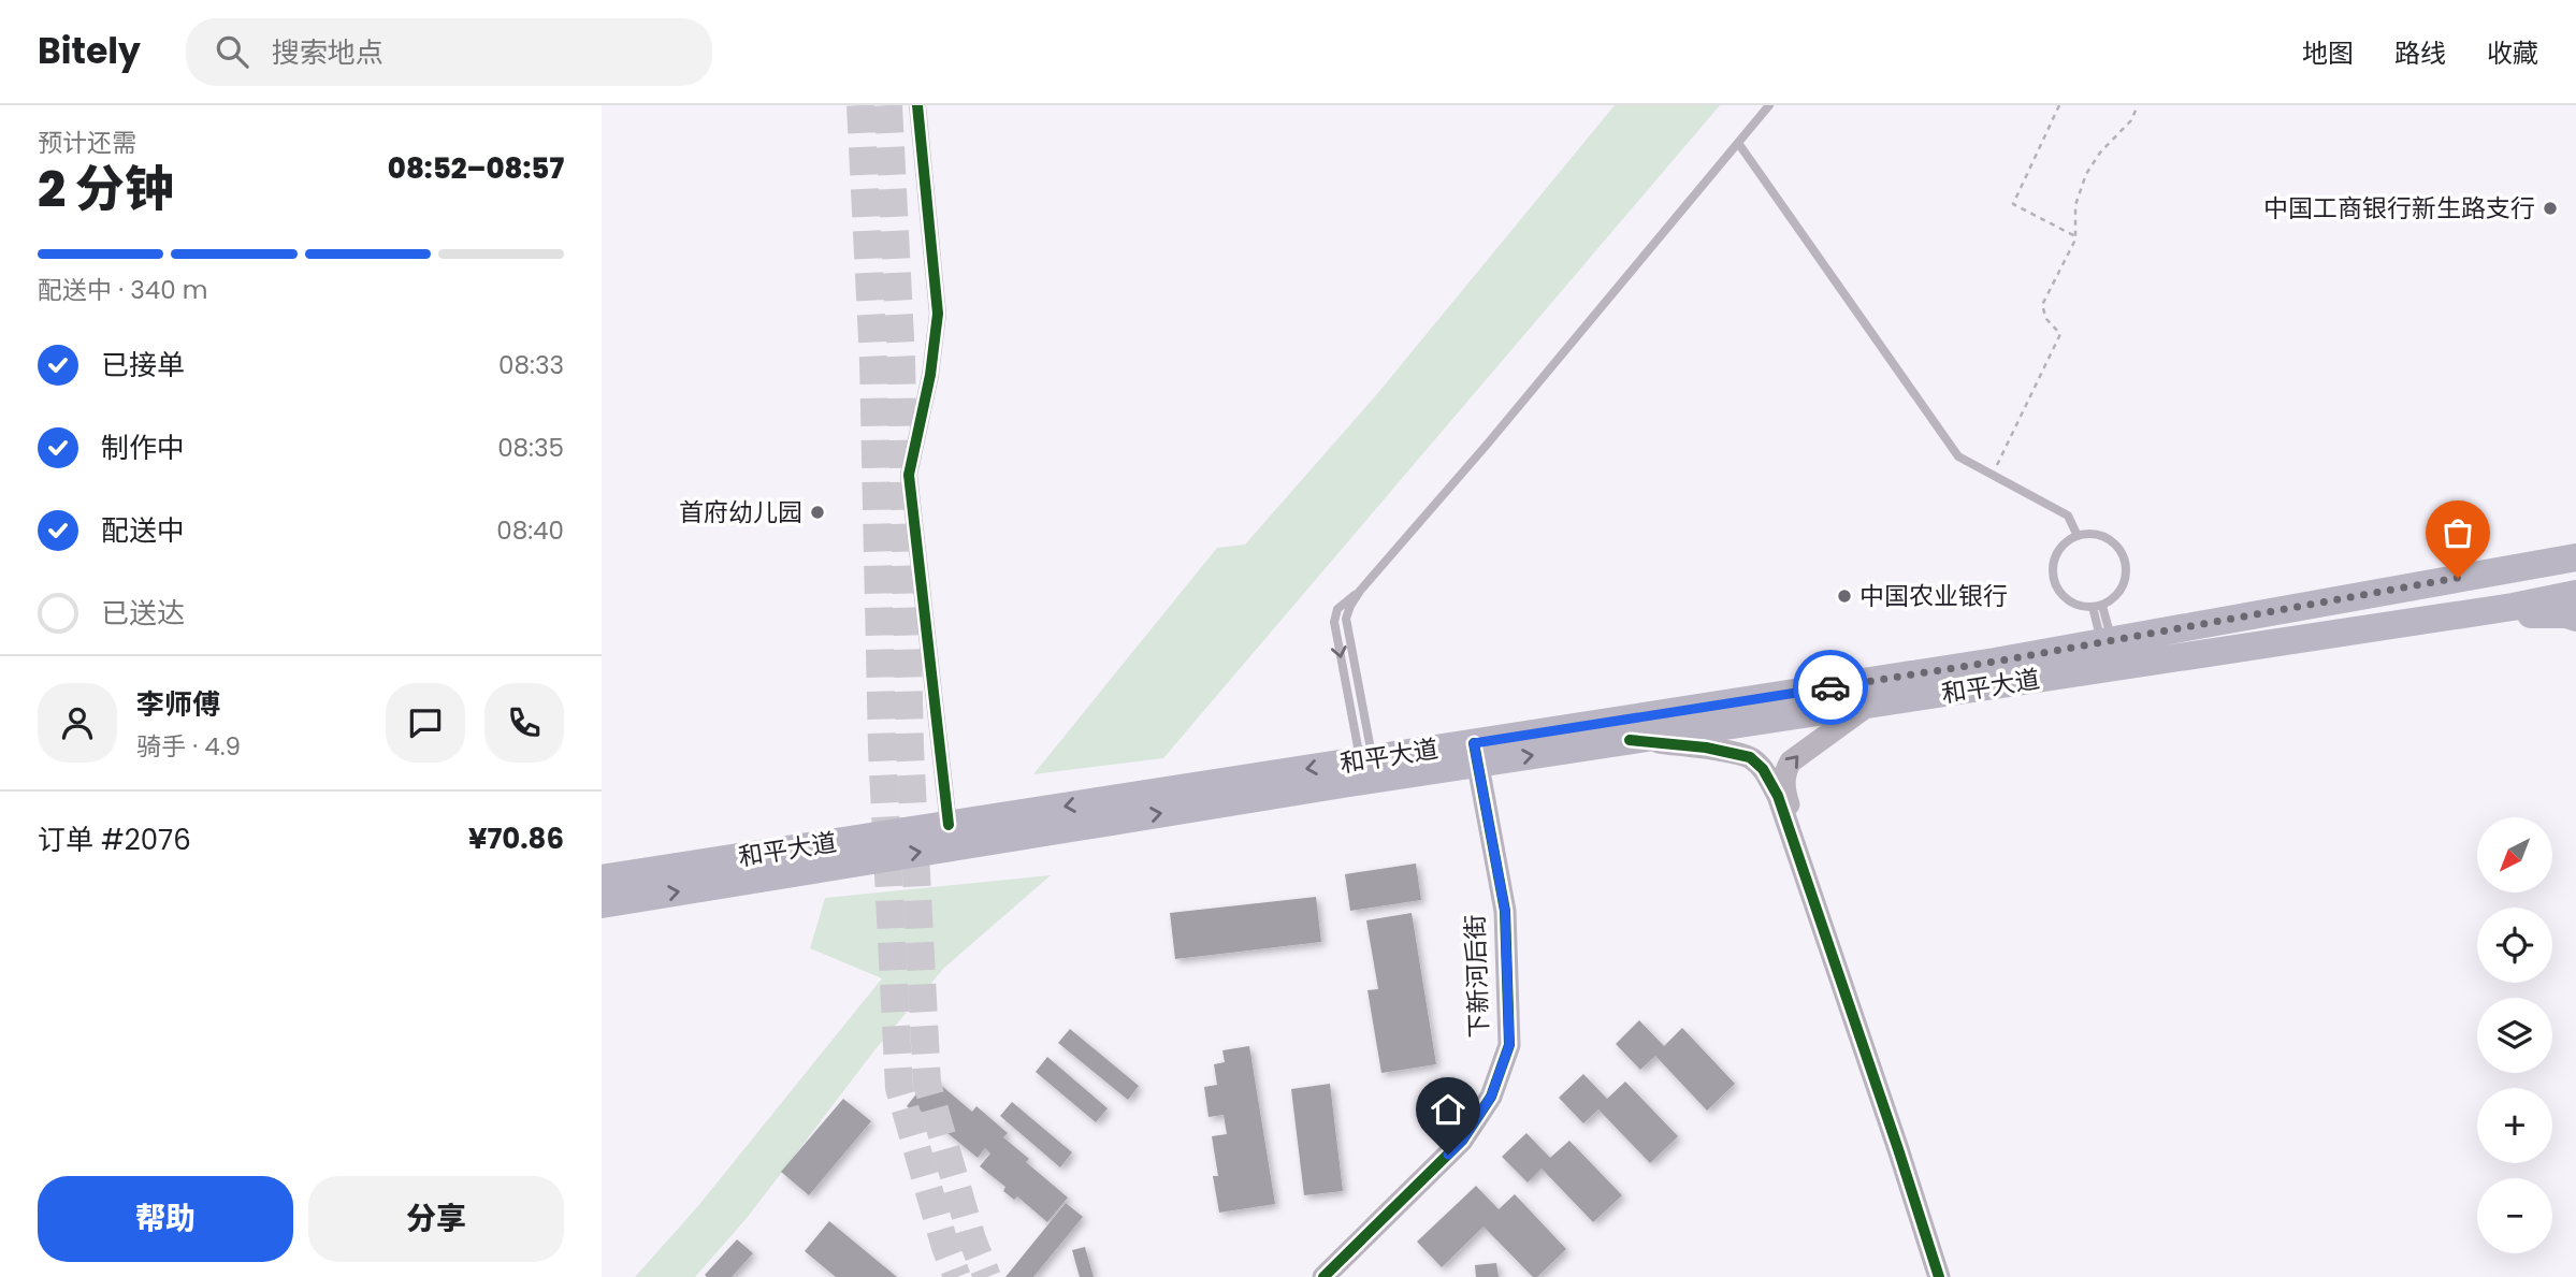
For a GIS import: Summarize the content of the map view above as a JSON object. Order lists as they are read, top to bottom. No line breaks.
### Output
{"streets":{"main road":["和平大道"],"street":["下新河后街"]},"crossings":[["和平大道","下新河后街"]],"places":["中国工商银行新生路支行","首府幼儿园","中国农业银行"],"north":"bottom left","page":{"header":"Bitely","search":"搜索地点","nav":["地图","路线","收藏"],"heading":["2 分钟","预计还需","08:52–08:57"],"panel":["李师傅","骑手 · 4.9","订单 #2076","¥70.86"],"bar":"配送中 · 340 m","list":[["已接单","08:33"],["制作中","08:35"],["配送中","08:40"],"已送达"],"map_buttons":["+","−"],"buttons":["帮助","分享"]}}
